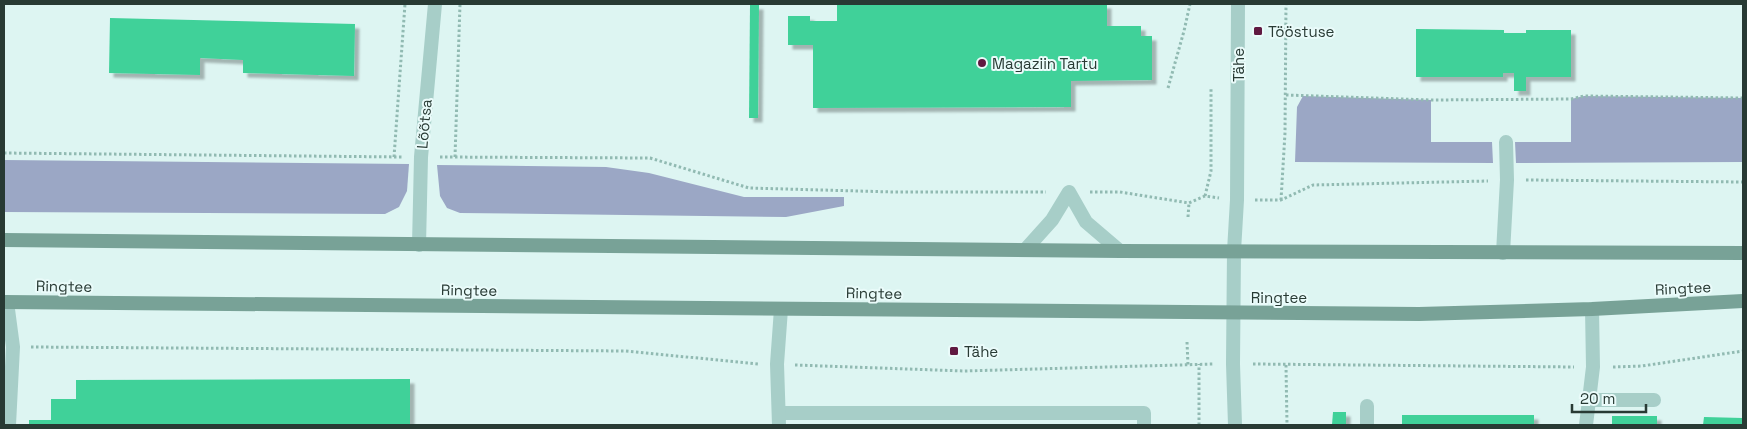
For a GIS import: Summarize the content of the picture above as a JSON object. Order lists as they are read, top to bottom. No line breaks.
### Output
{"streets":{"main road":["Ringtee"],"street":["Tähe","Lõõtsa"]},"crossings":[["Tähe","Ringtee"]],"places":{"transit":["Tööstuse","Tähe"],"other":["Magaziin Tartu"]},"scale_bar":"20 m"}
